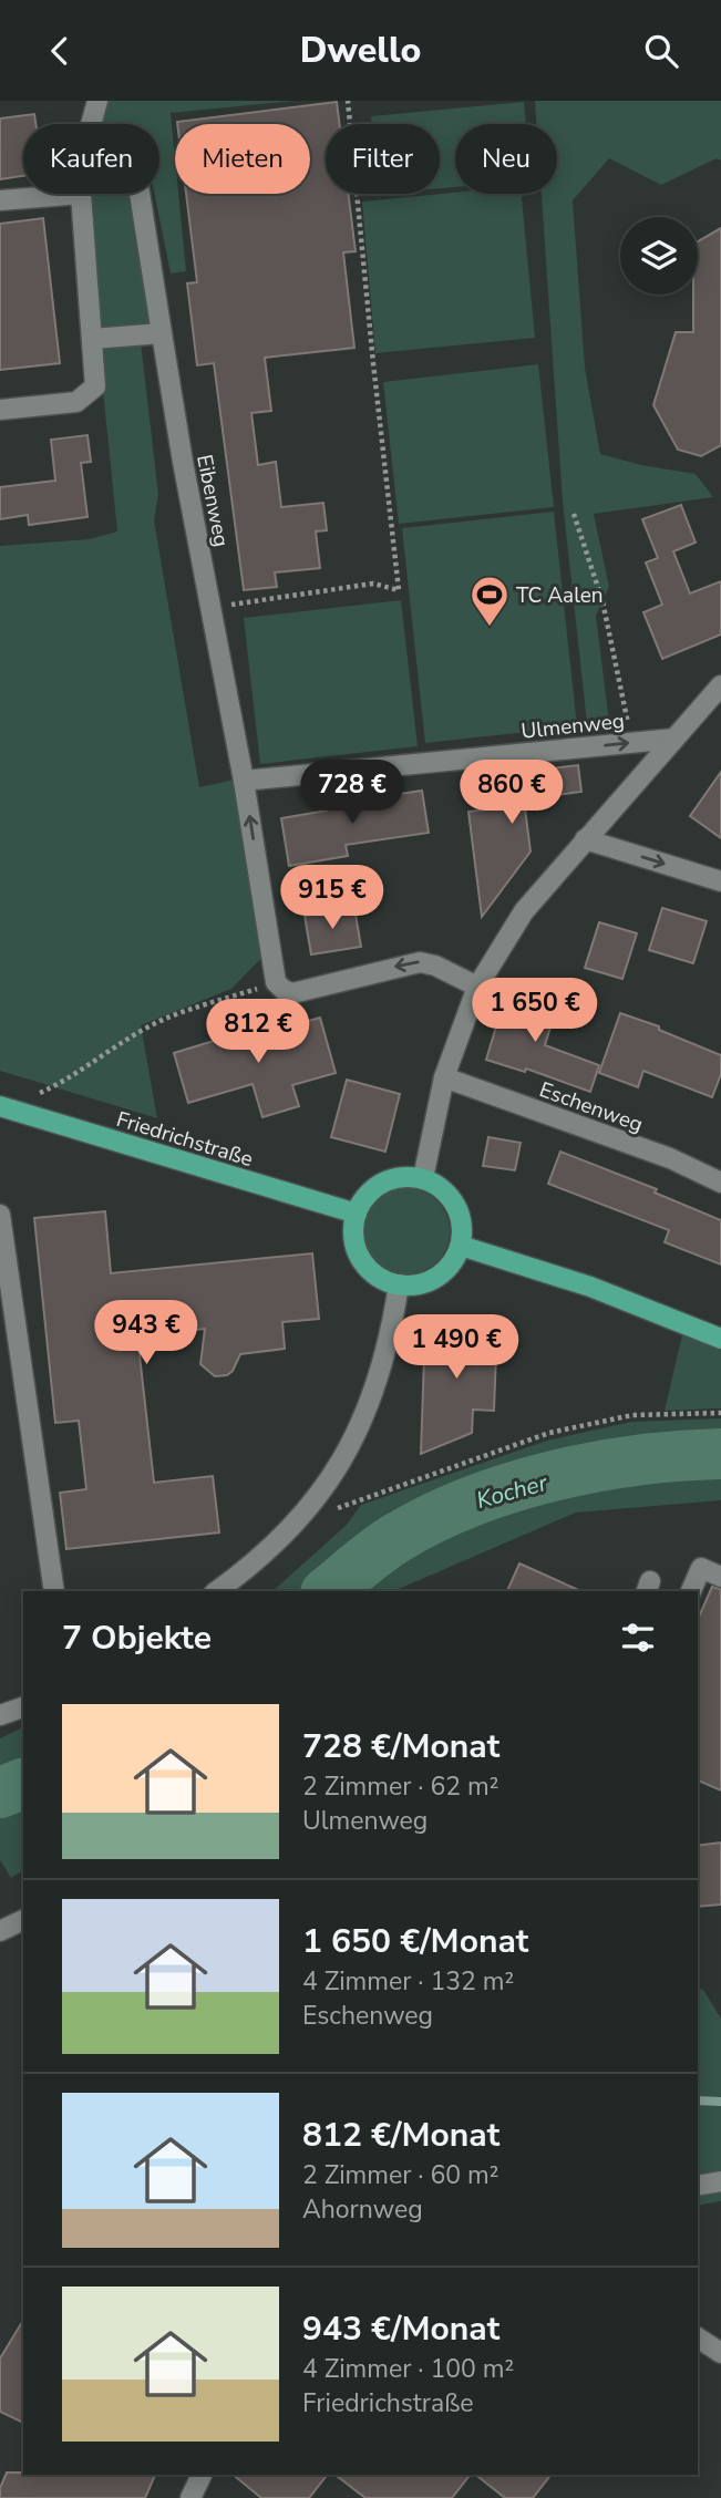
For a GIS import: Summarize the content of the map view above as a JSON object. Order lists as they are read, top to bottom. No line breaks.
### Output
{"streets":{"main road":["Friedrichstraße"],"street":["Eibenweg","Ulmenweg","Eschenweg"]},"crossings":[["Eibenweg","Ulmenweg"]],"one_way":["Ulmenweg"],"water":["Kocher"],"places":{"sports":["TC Aalen"]},"page":{"header":"Dwello","chip":["Kaufen","Mieten","Filter","Neu"],"price":["728 €","860 €","915 €","1 650 €","812 €","943 €","1 490 €"],"heading":"7 Objekte","list":[{"name":"728 €/Monat","note":"2 Zimmer · 62 m² · Ulmenweg"},{"name":"1 650 €/Monat","note":"4 Zimmer · 132 m² · Eschenweg"},{"name":"812 €/Monat","note":"2 Zimmer · 60 m² · Ahornweg"},{"name":"943 €/Monat","note":"4 Zimmer · 100 m² · Friedrichstraße"}]}}
